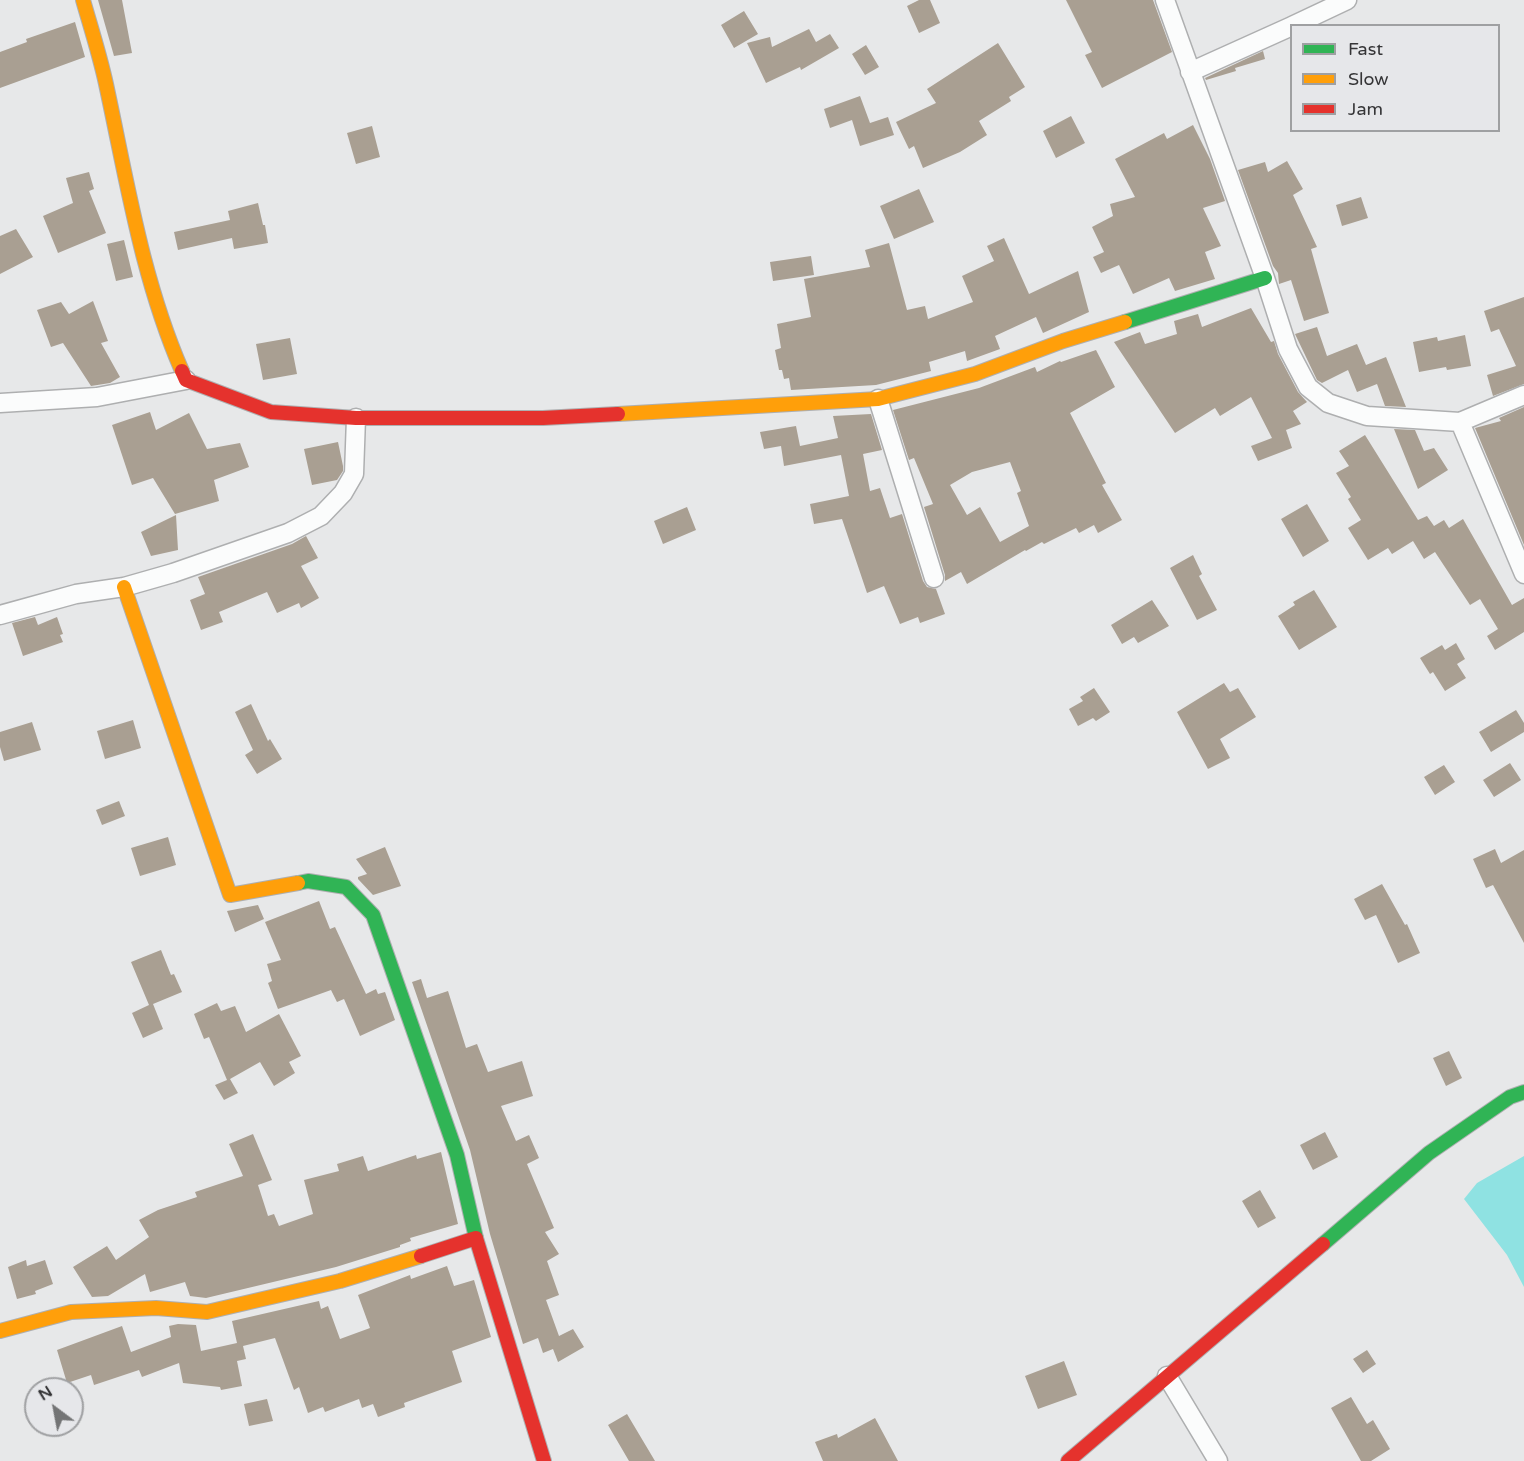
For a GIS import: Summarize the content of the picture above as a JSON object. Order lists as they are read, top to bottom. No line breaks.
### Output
{"legend":["Fast","Slow","Jam"],"north":"top left"}
